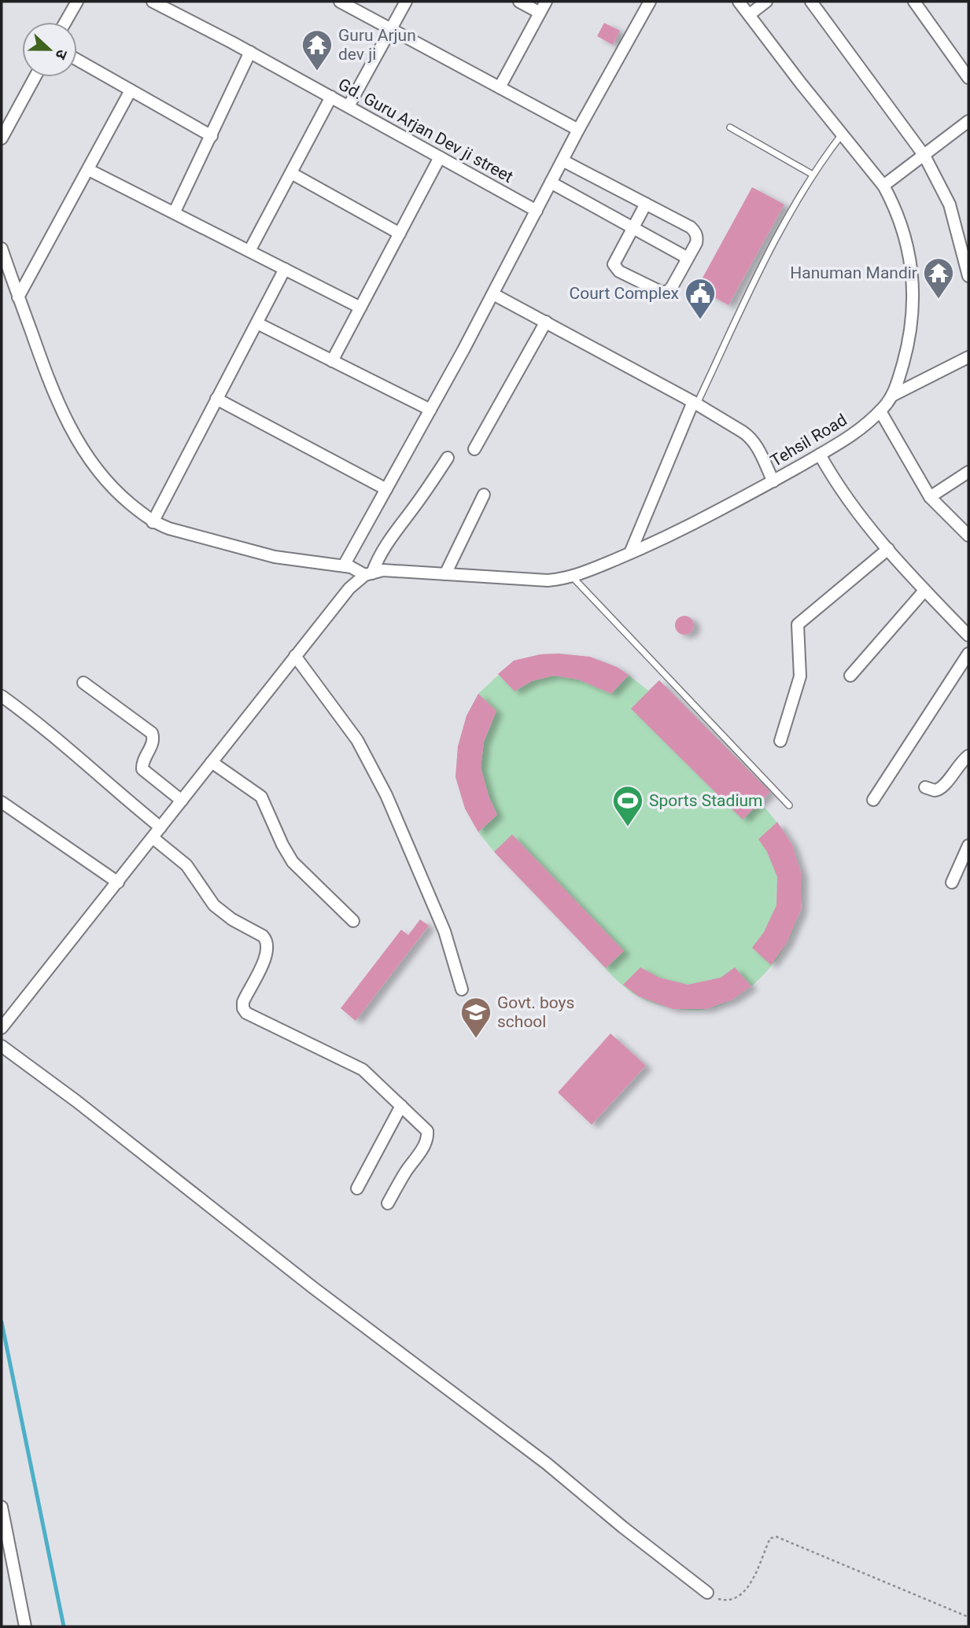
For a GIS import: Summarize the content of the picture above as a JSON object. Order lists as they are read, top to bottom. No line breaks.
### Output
{"streets":{"street":["Gd. Guru Arjan Dev ji street","Tehsil Road"]},"places":{"temple":["Guru Arjun dev ji","Hanuman Mandir"],"public building":["Court Complex"],"sports":["Sports Stadium"],"school or university":["Govt. boys school"]},"north":"right"}
